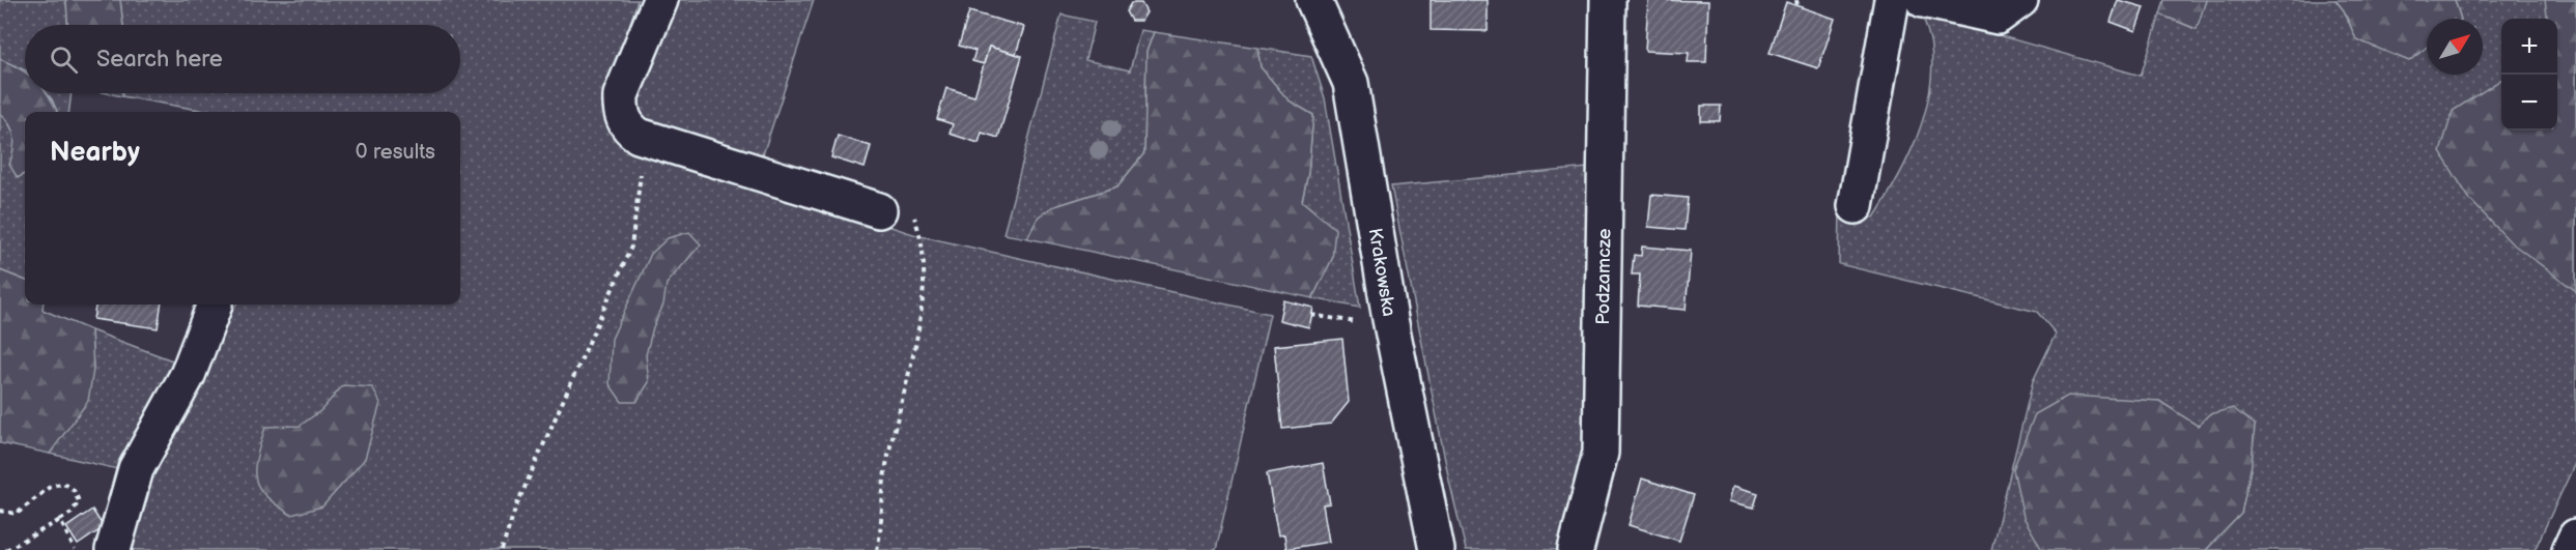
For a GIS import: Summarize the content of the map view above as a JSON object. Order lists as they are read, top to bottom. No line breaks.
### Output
{"streets":{"street":["Krakowska","Podzamcze"]},"north":"top right","page":{"map_buttons":["+","−"],"search":"Search here","heading":["Nearby","0 results"]}}
